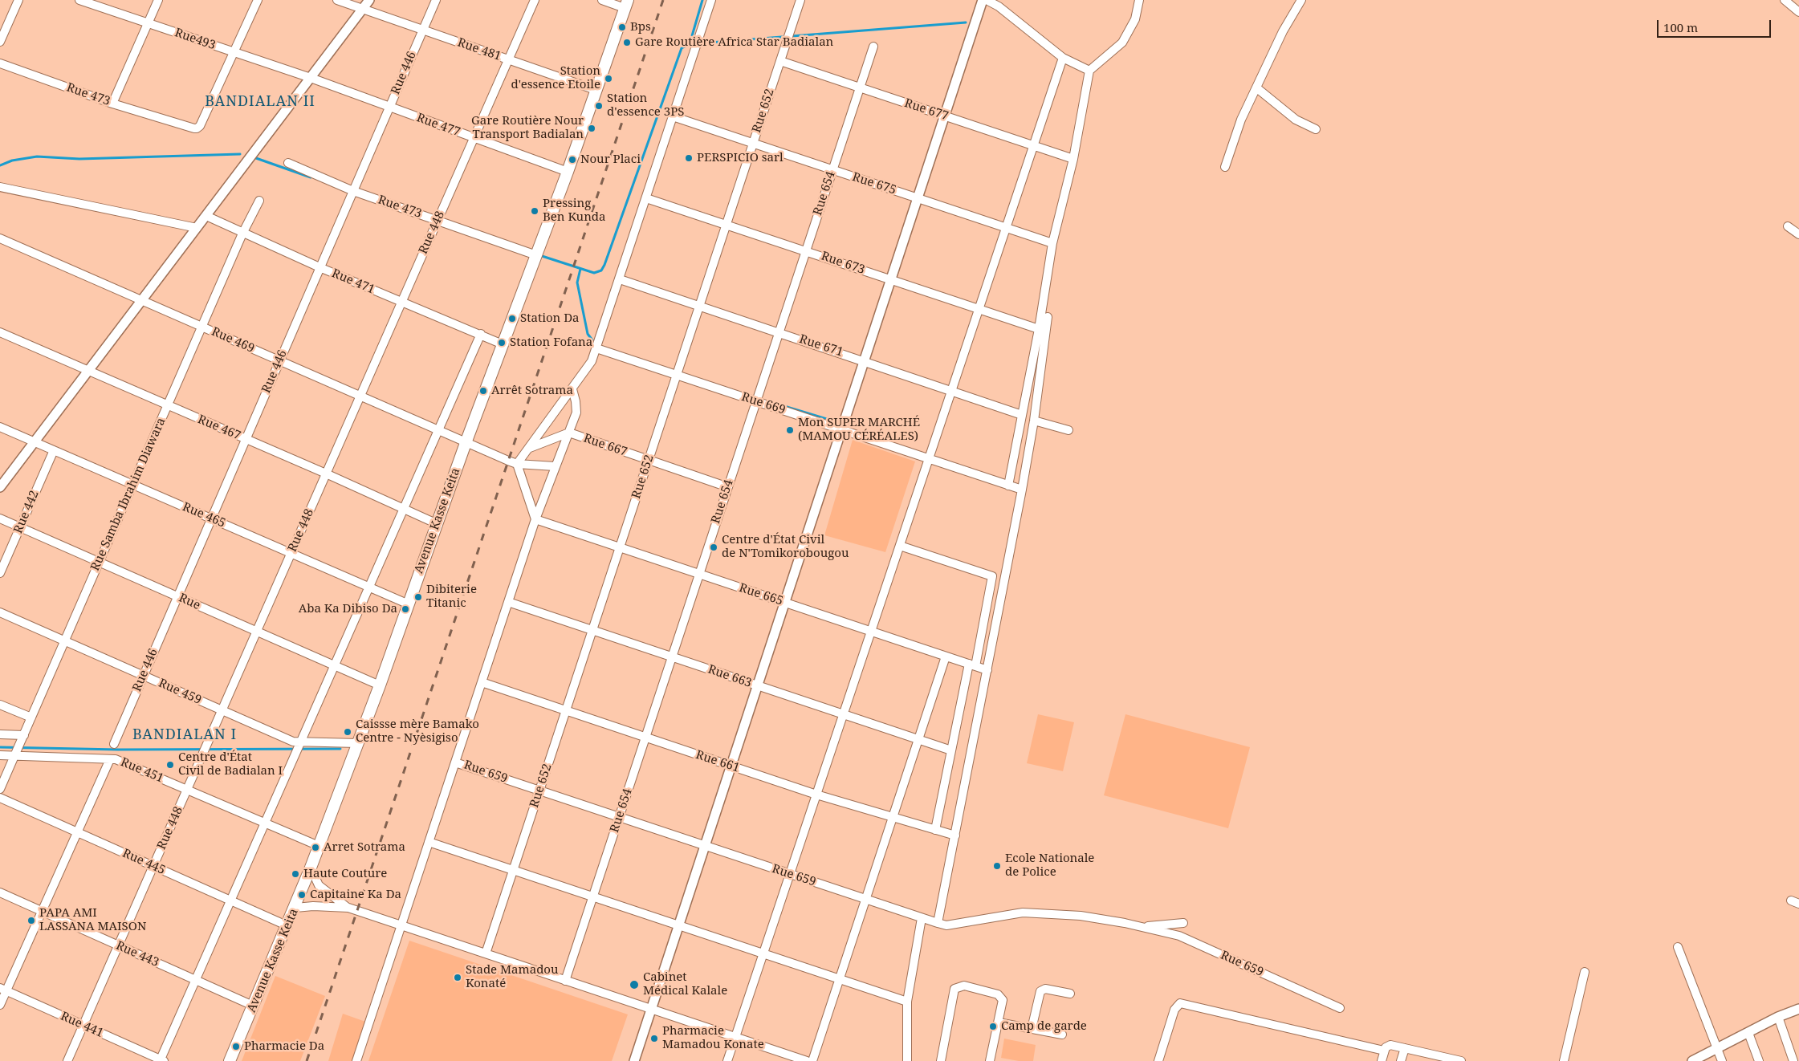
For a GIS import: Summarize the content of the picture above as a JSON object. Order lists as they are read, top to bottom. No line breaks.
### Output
{"streets":{"main road":["Avenue Kasse Keita"],"street":["Rue493","Rue 481","Rue 446","Rue 473","Rue 677","Rue 652","Rue 477","Rue 675","Rue 654","Rue 448","Rue 673","Rue 471","Rue 469","Rue 671","Rue 669","Rue 467","Rue 667","Rue Samba Ibrahim Diawara","Rue 442","Rue 465","Rue 665","Rue","Rue 663","Rue 459","Rue 661","Rue 451","Rue 659","Rue 445","Rue 443","Rue 441"]},"crossings":[["Rue493","Rue 473"],["Rue493","Rue 477"],["Rue 481","Rue 446"],["Rue 481","Rue 448"],["Rue 481","Avenue Kasse Keita"],["Rue 446","Rue 473"],["Rue 446","Rue 477"],["Rue 446","Rue 471"],["Rue 446","Rue 469"],["Rue 446","Rue 467"],["Rue 446","Rue 465"],["Rue 446","Rue"],["Rue 446","Rue 459"],["Rue 473","Rue 448"],["Rue 473","Avenue Kasse Keita"],["Rue 677","Rue 652"],["Rue 677","Rue 654"],["Rue 652","Rue 675"],["Rue 652","Rue 673"],["Rue 652","Rue 671"],["Rue 652","Rue 669"],["Rue 652","Rue 667"],["Rue 652","Rue 665"],["Rue 652","Rue 663"],["Rue 652","Rue 661"],["Rue 652","Rue 659"],["Rue 477","Rue 448"],["Rue 477","Avenue Kasse Keita"],["Rue 675","Rue 654"],["Rue 654","Rue 673"],["Rue 654","Rue 671"],["Rue 654","Rue 669"],["Rue 654","Rue 667"],["Rue 654","Rue 665"],["Rue 654","Rue 663"],["Rue 654","Rue 661"],["Rue 654","Rue 659"],["Rue 448","Rue 471"],["Rue 448","Rue 469"],["Rue 448","Rue 467"],["Rue 448","Rue 465"],["Rue 448","Rue"],["Rue 448","Rue 459"],["Rue 448","Rue 451"],["Rue 448","Rue 445"],["Rue 448","Rue 443"],["Rue 448","Rue 441"],["Rue 471","Rue Samba Ibrahim Diawara"],["Rue 471","Avenue Kasse Keita"],["Rue 469","Rue Samba Ibrahim Diawara"],["Rue 469","Avenue Kasse Keita"],["Rue 467","Rue Samba Ibrahim Diawara"],["Rue 467","Avenue Kasse Keita"],["Rue Samba Ibrahim Diawara","Rue 465"],["Rue Samba Ibrahim Diawara","Rue"],["Rue Samba Ibrahim Diawara","Rue 459"],["Rue Samba Ibrahim Diawara","Rue 451"],["Rue 442","Rue 465"],["Rue 442","Rue"],["Rue 465","Avenue Kasse Keita"],["Avenue Kasse Keita","Rue"],["Avenue Kasse Keita","Rue 451"],["Avenue Kasse Keita","Rue 445"],["Avenue Kasse Keita","Rue 443"]],"districts":["BANDIALAN II","BANDIALAN I"],"places":["Bps","Gare Routière Africa Star Badialan","Station d'essence Etoile","Station d'essence 3PS","Gare Routière Nour Transport Badialan","PERSPICIO sarl","Nour Placi","Pressing Ben Kunda","Station Da","Station Fofana","Arrêt Sotrama","Mon SUPER MARCHÉ (MAMOU CÉRÉALES)","Centre d'État Civil de N'Tomikorobougou","Dibiterie Titanic","Aba Ka Dibiso Da","Caissse mère Bamako Centre - Nyèsigiso","Centre d'État Civil de Badialan I","Arret Sotrama","Ecole Nationale de Police","Haute Couture","Capitaine Ka Da","PAPA AMI LASSANA MAISON","Stade Mamadou Konaté","Cabinet Médical Kalale","Camp de garde","Pharmacie Mamadou Konate","Pharmacie Da"],"scale_bar":"100 m"}
